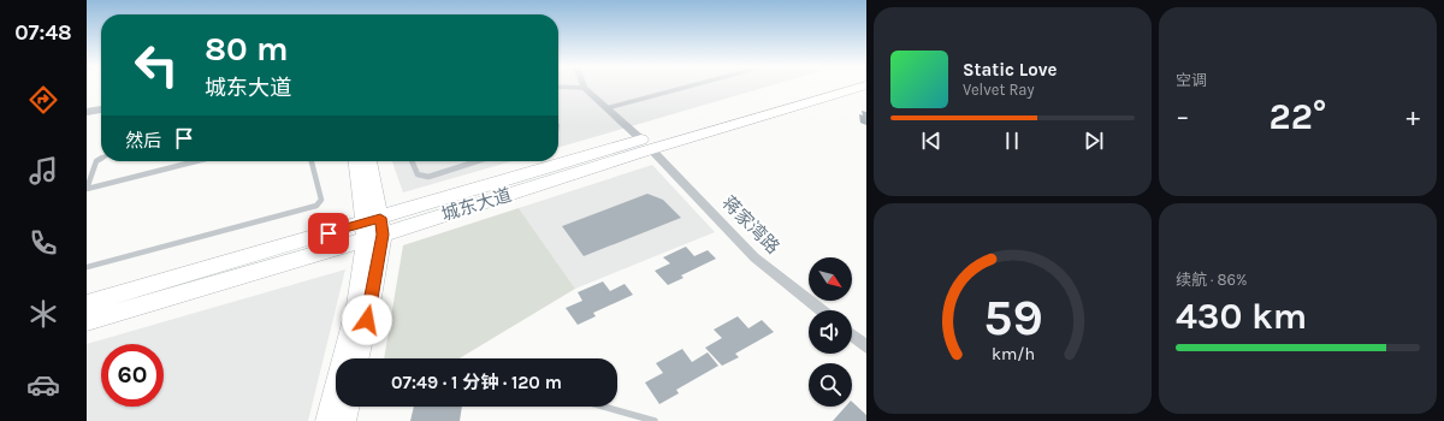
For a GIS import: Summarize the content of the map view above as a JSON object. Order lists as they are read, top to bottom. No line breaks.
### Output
{"streets":{"main road":["城东大道"],"street":["蒋家湾路"]},"crossings":[["城东大道","蒋家湾路"]],"north":"bottom right","page":{"tabs":"07:48","tile":["空调",["续航 · 86%","430 km"]],"turn":["80 m","城东大道"],"song":["Static Love","Velvet Ray"],"heat":["−","22°","+"],"then":"然后","limit":"60","trip":"07:49 · 1 分钟 · 120 m","gauge":["59","km/h"]}}
